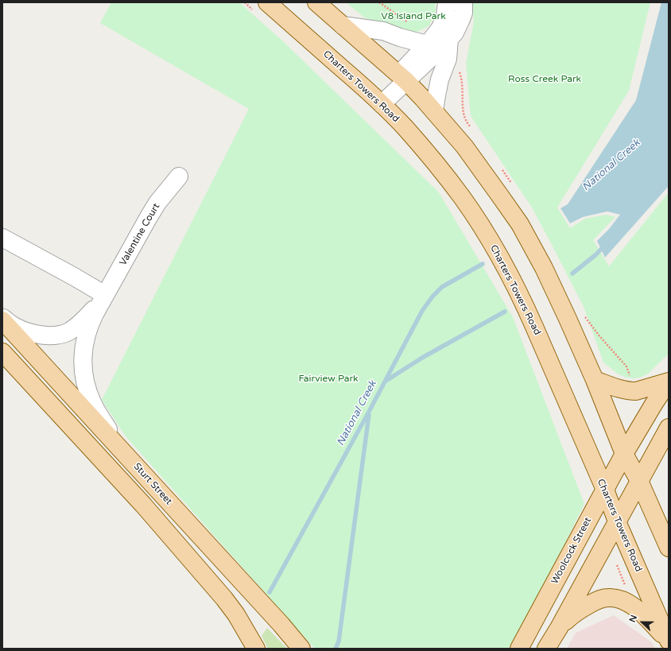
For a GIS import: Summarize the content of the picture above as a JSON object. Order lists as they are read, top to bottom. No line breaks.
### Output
{"streets":{"main road":["Charters Towers Road","Sturt Street","Woolcock Street"],"street":["Valentine Court"]},"crossings":[["Charters Towers Road","Woolcock Street"],["Valentine Court","Sturt Street"]],"water":["National Creek"],"parks":["V8 Island Park","Ross Creek Park","Fairview Park"],"north":"left"}
